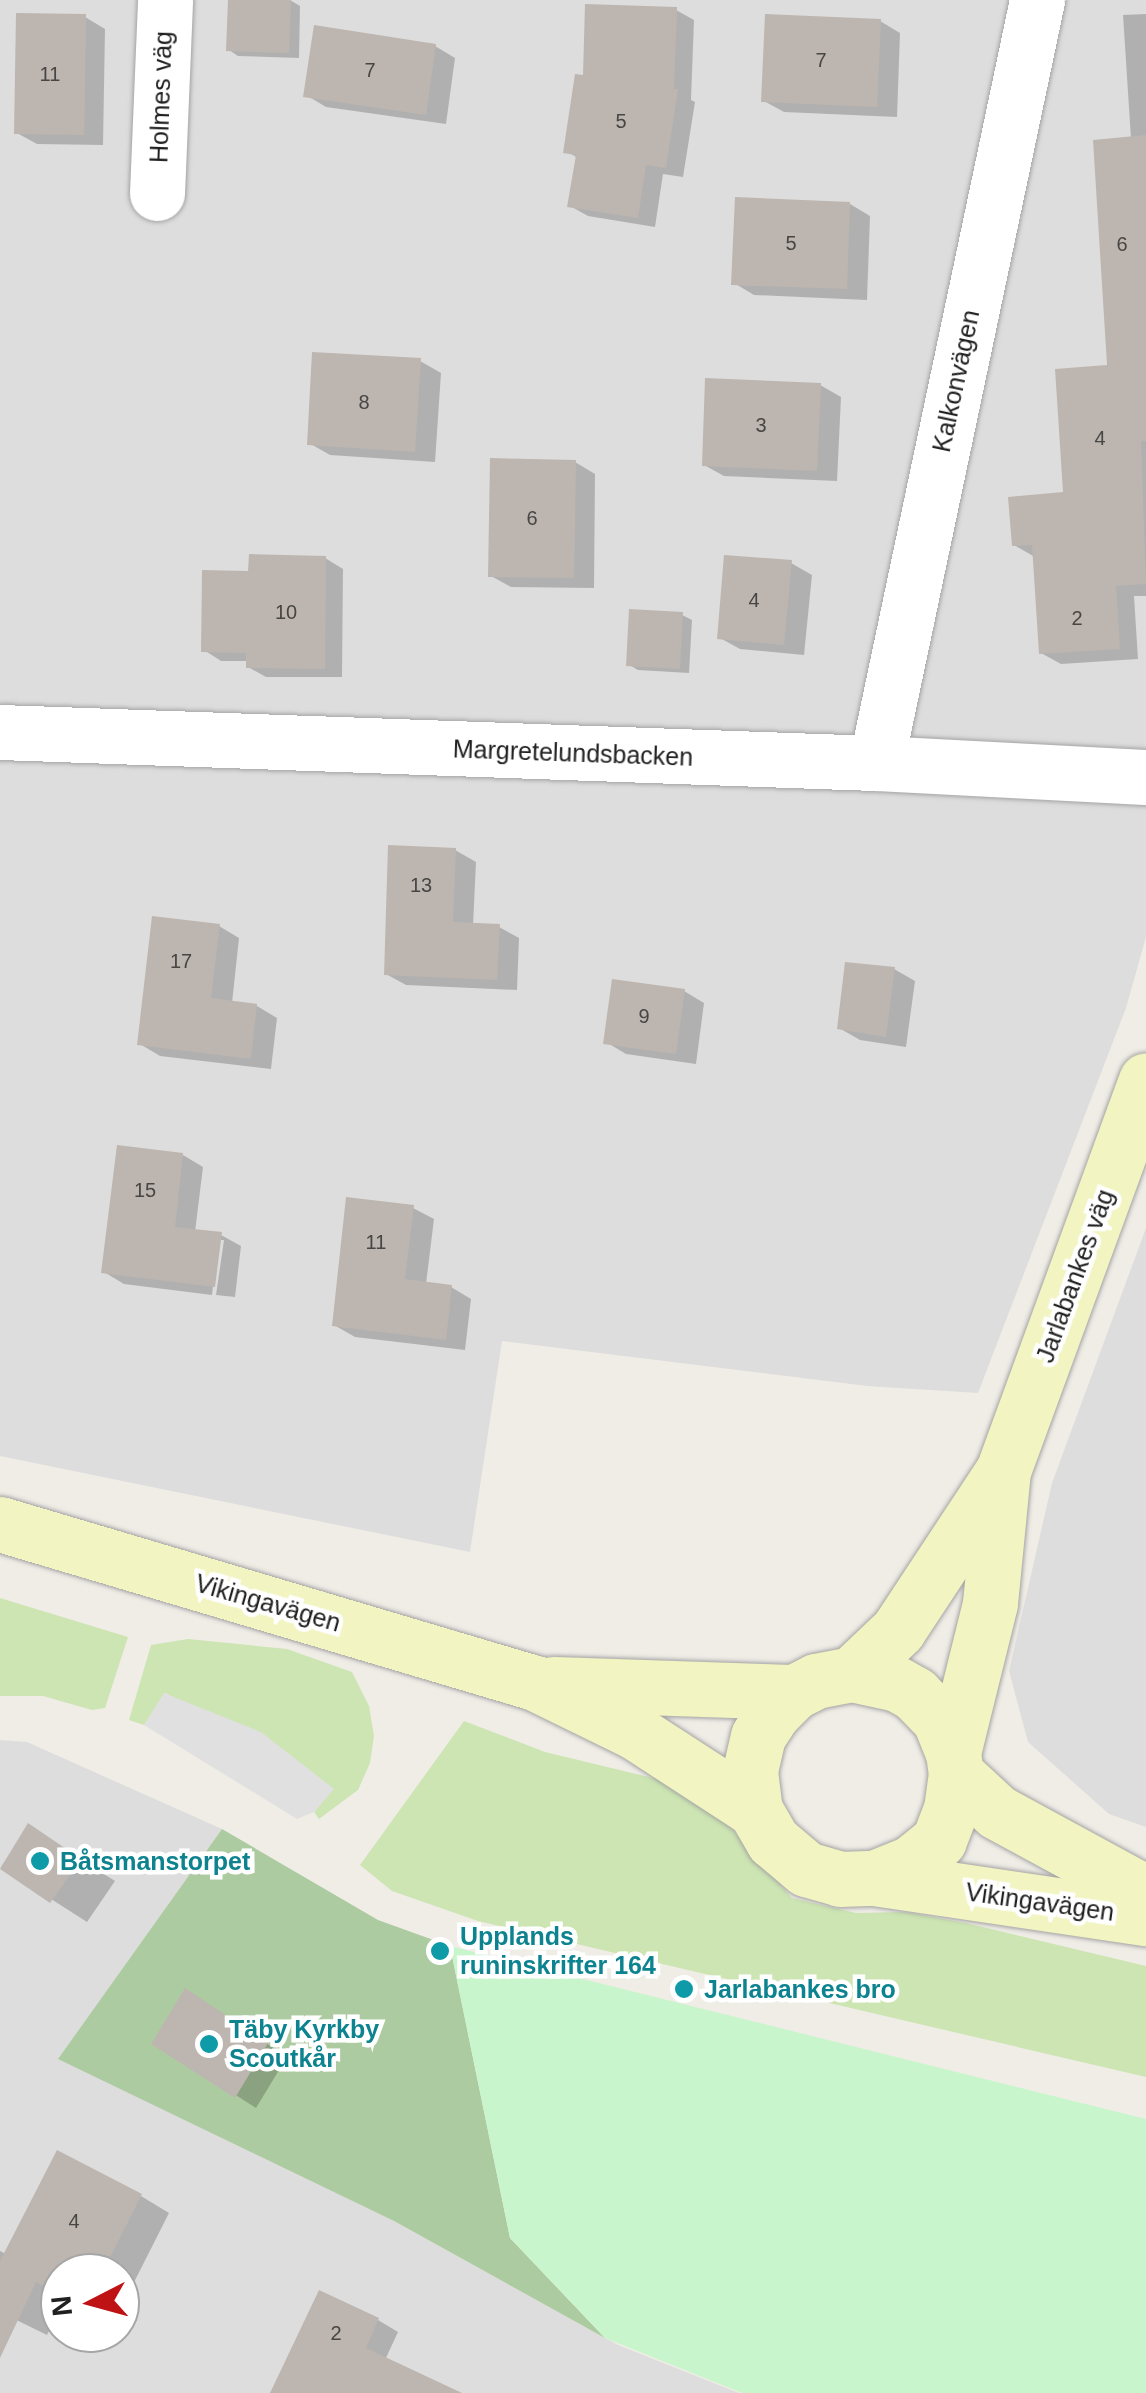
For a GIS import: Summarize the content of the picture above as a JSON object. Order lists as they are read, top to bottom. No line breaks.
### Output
{"streets":{"main road":["Jarlabankes väg","Vikingavägen"],"street":["Holmes väg","Kalkonvägen","Margretelundsbacken"]},"crossings":[["Kalkonvägen","Margretelundsbacken"],["Jarlabankes väg","Vikingavägen"]],"places":["Båtsmanstorpet","Upplands runinskrifter 164","Jarlabankes bro","Täby Kyrkby Scoutkår"],"house_numbers":["7","7","11","5","5","6","8","3","4","6","4","10","2","13","17","9","15","11","4","2"],"north":"left"}
